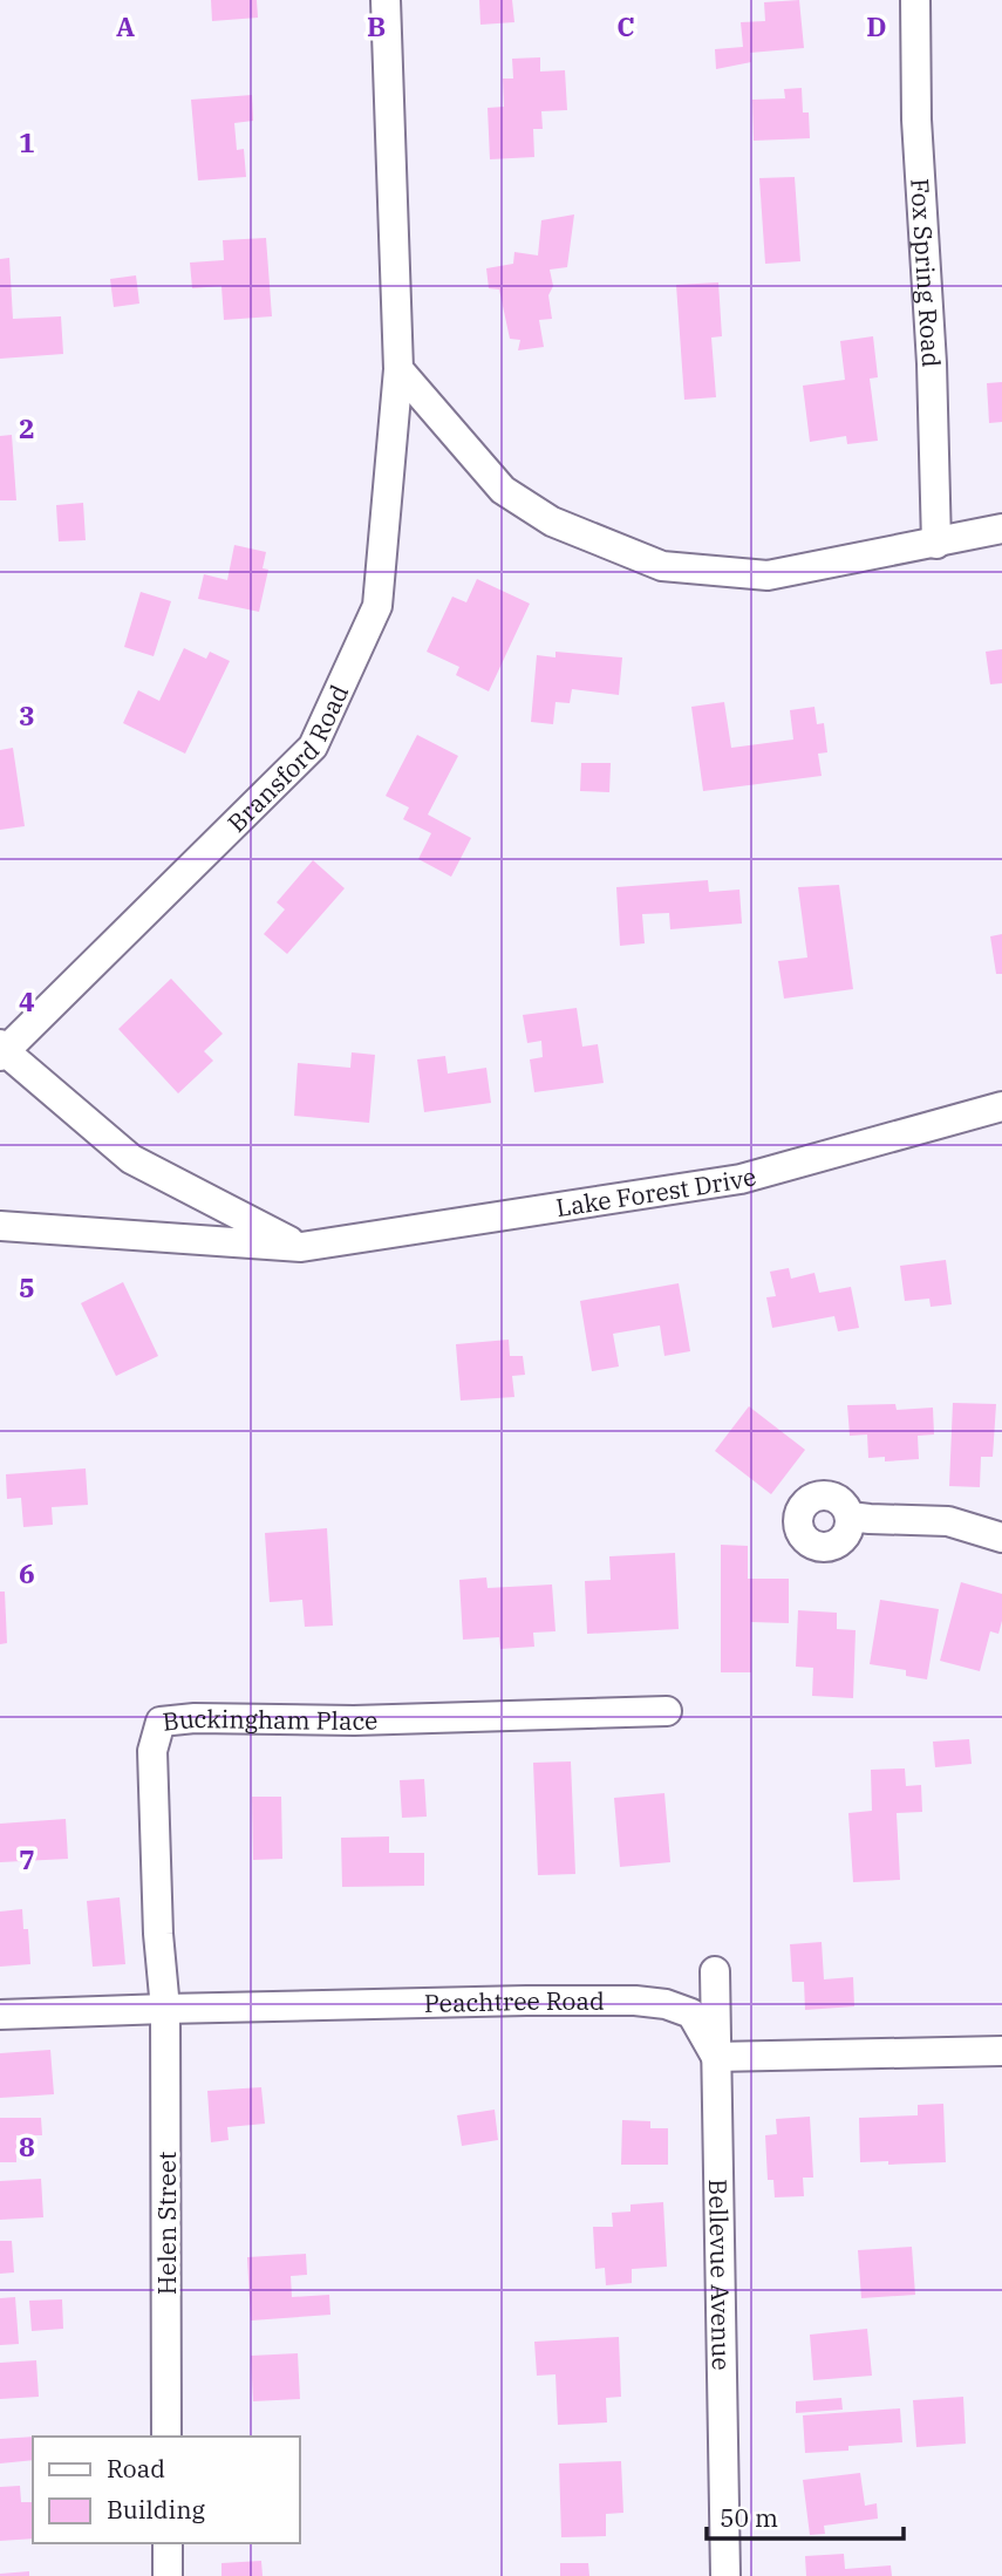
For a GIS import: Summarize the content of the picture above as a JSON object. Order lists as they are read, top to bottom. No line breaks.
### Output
{"streets":{"street":["Fox Spring Road","Bransford Road","Lake Forest Drive","Buckingham Place","Peachtree Road","Helen Street","Bellevue Avenue"]},"crossings":[["Buckingham Place","Peachtree Road"],["Buckingham Place","Helen Street"],["Peachtree Road","Helen Street"],["Peachtree Road","Bellevue Avenue"]],"legend":["Road","Building"],"scale_bar":"50 m","grid":{"columns":["A","B","C","D"],"rows":["1","2","3","4","5","6","7","8"]}}
